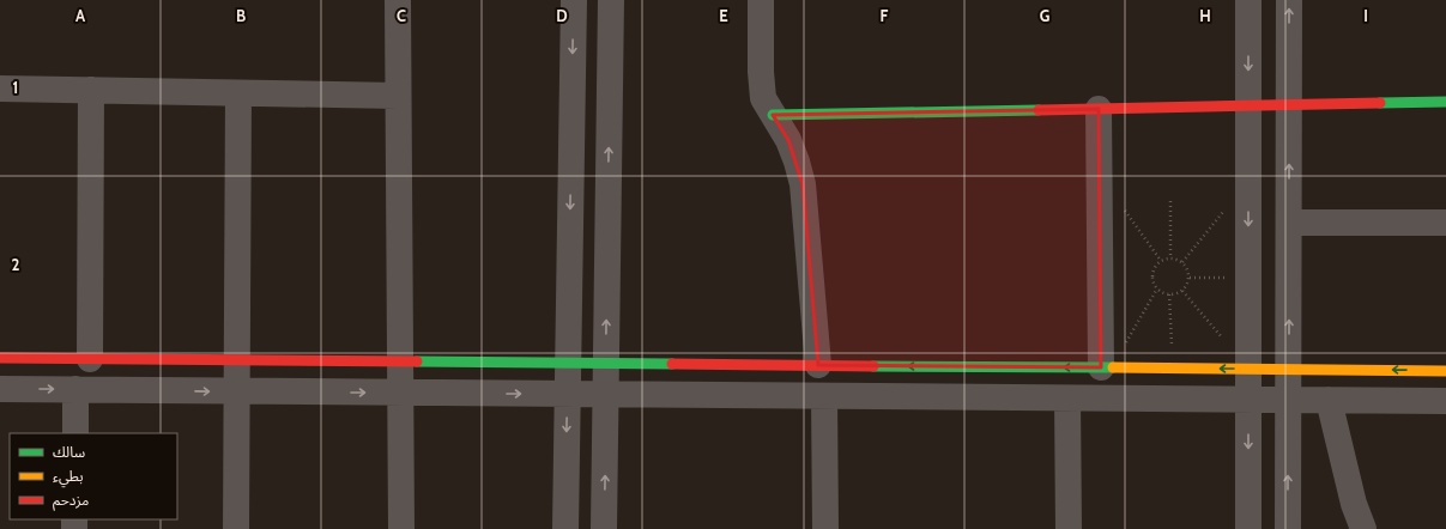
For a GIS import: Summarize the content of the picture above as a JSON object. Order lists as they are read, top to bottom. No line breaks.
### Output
{"legend":["سالك","بطيء","مزدحم"],"grid":{"columns":["A","B","C","D","E","F","G","H","I"],"rows":["1","2"]}}
